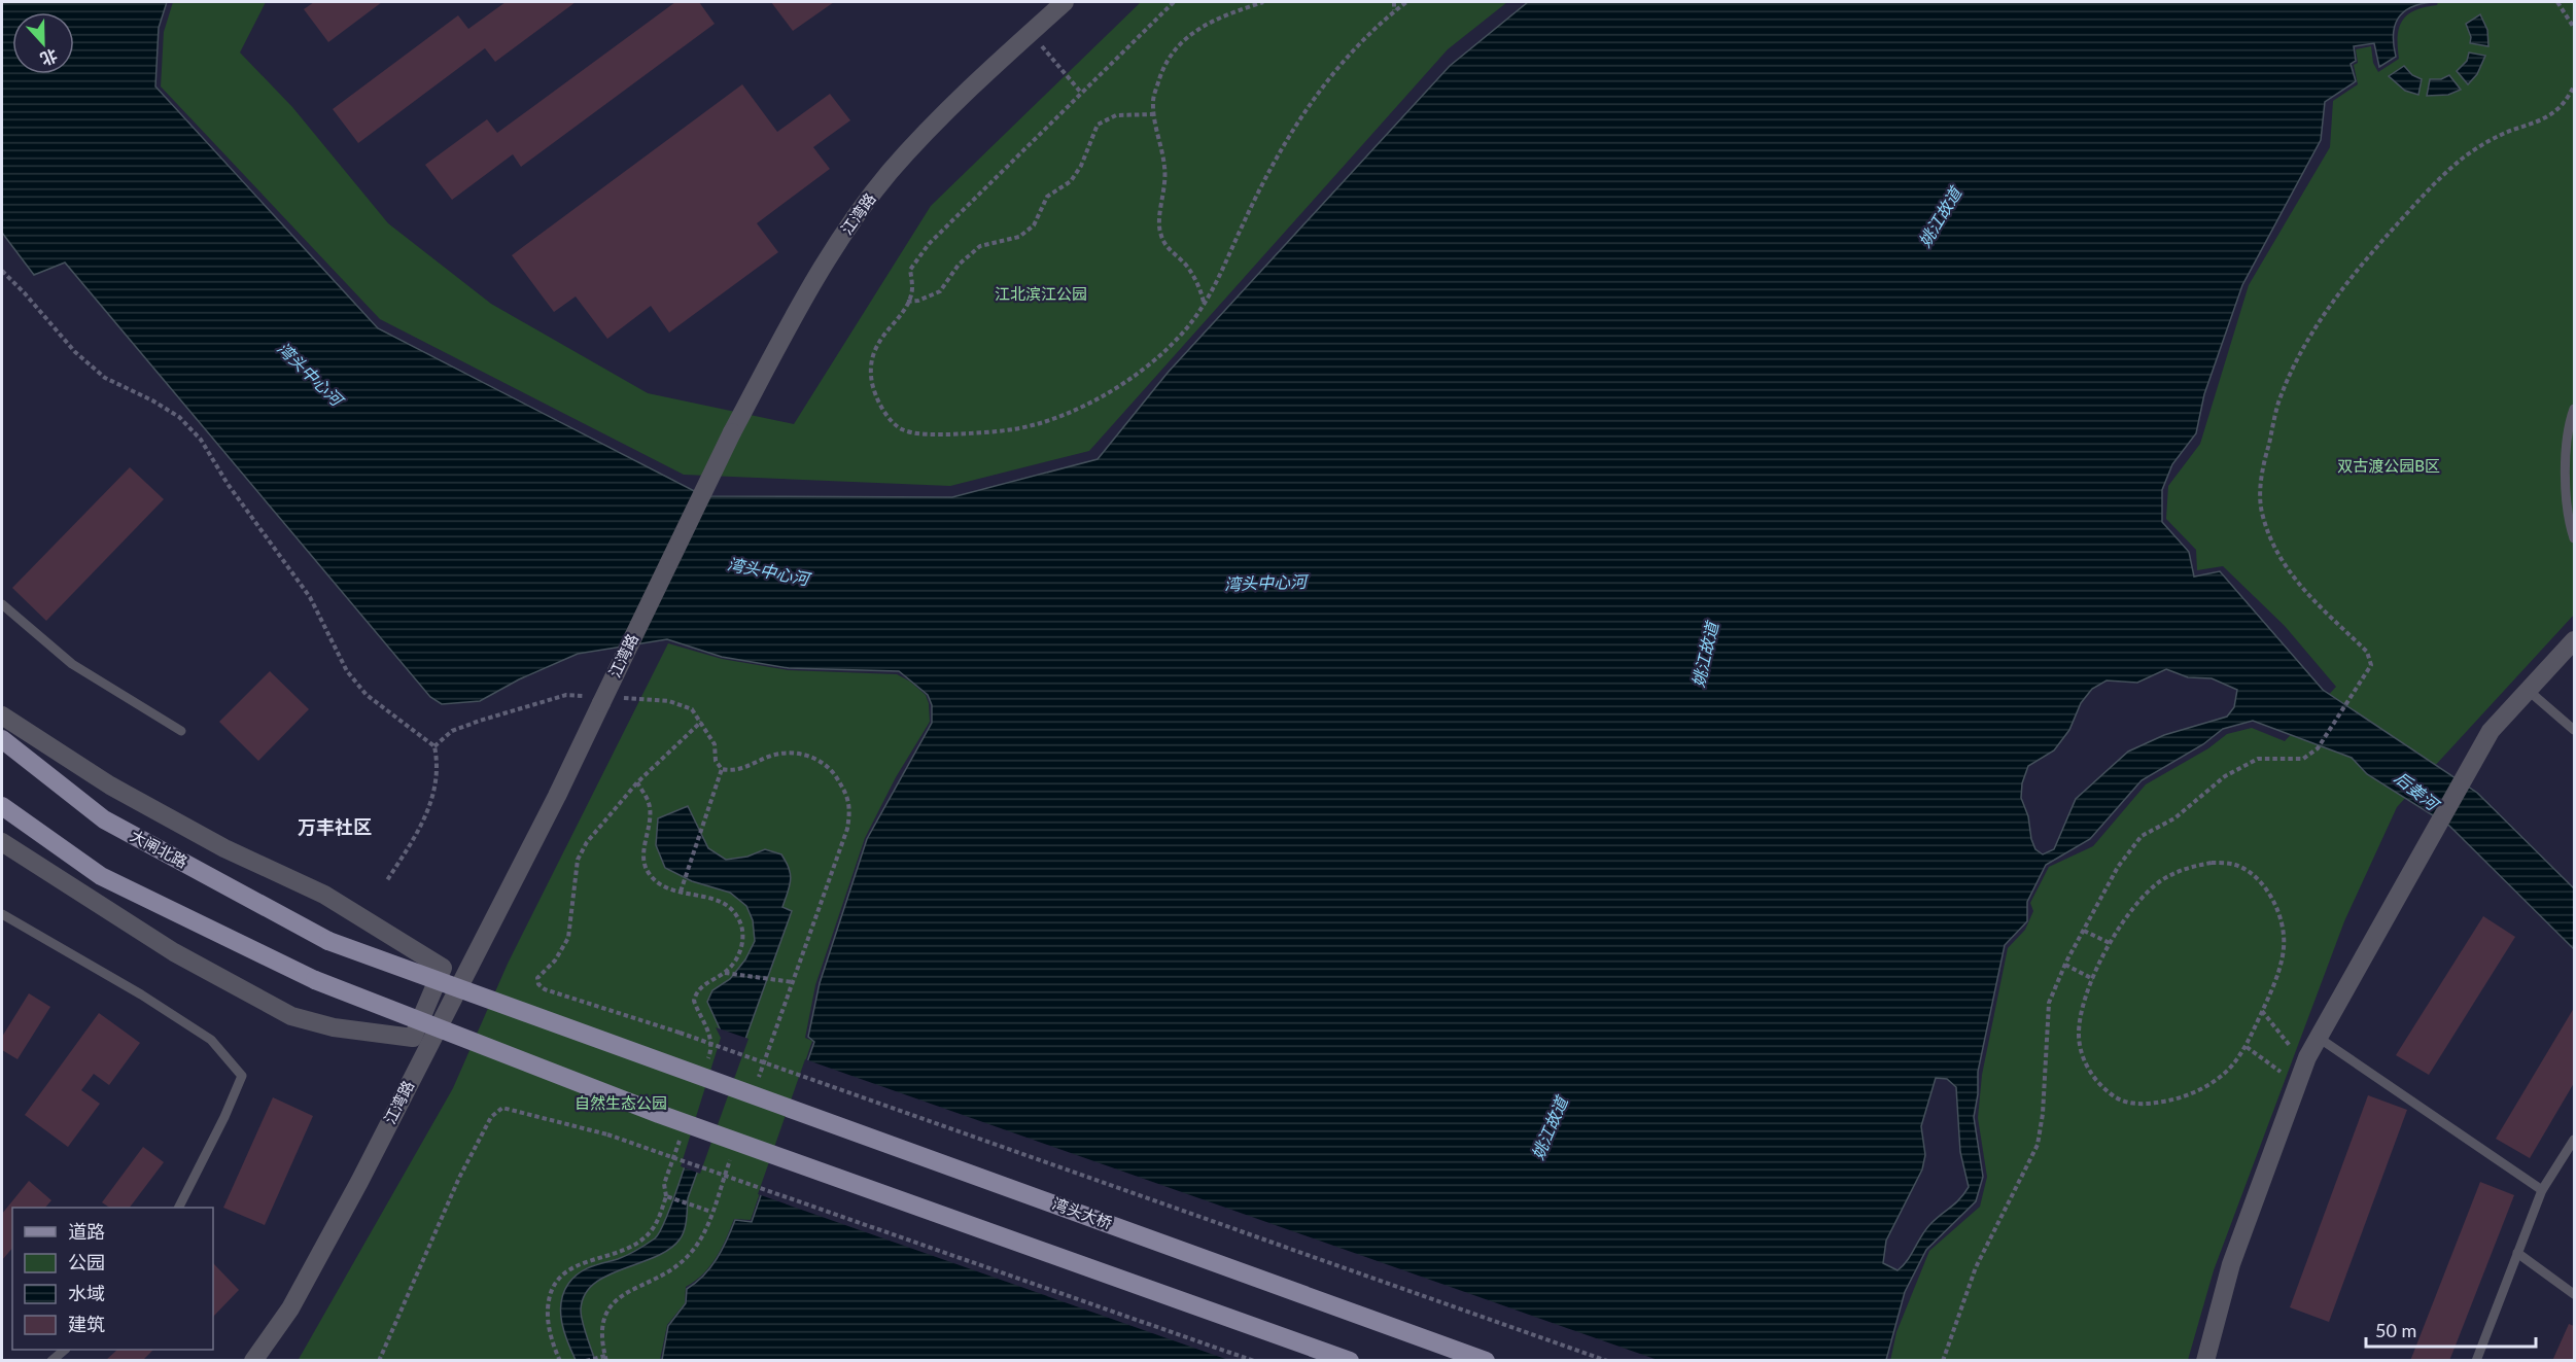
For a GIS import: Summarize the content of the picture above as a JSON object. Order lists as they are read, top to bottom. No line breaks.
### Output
{"streets":{"main road":["大闸北路","湾头大桥"],"street":["江湾路"]},"crossings":[["大闸北路","湾头大桥"]],"districts":["万丰社区"],"water":["姚江故道","湾头中心河","后姜河"],"parks":["江北滨江公园","双古渡公园B区","自然生态公园"],"legend":["道路","公园","水域","建筑"],"scale_bar":"50 m","north":"bottom"}
